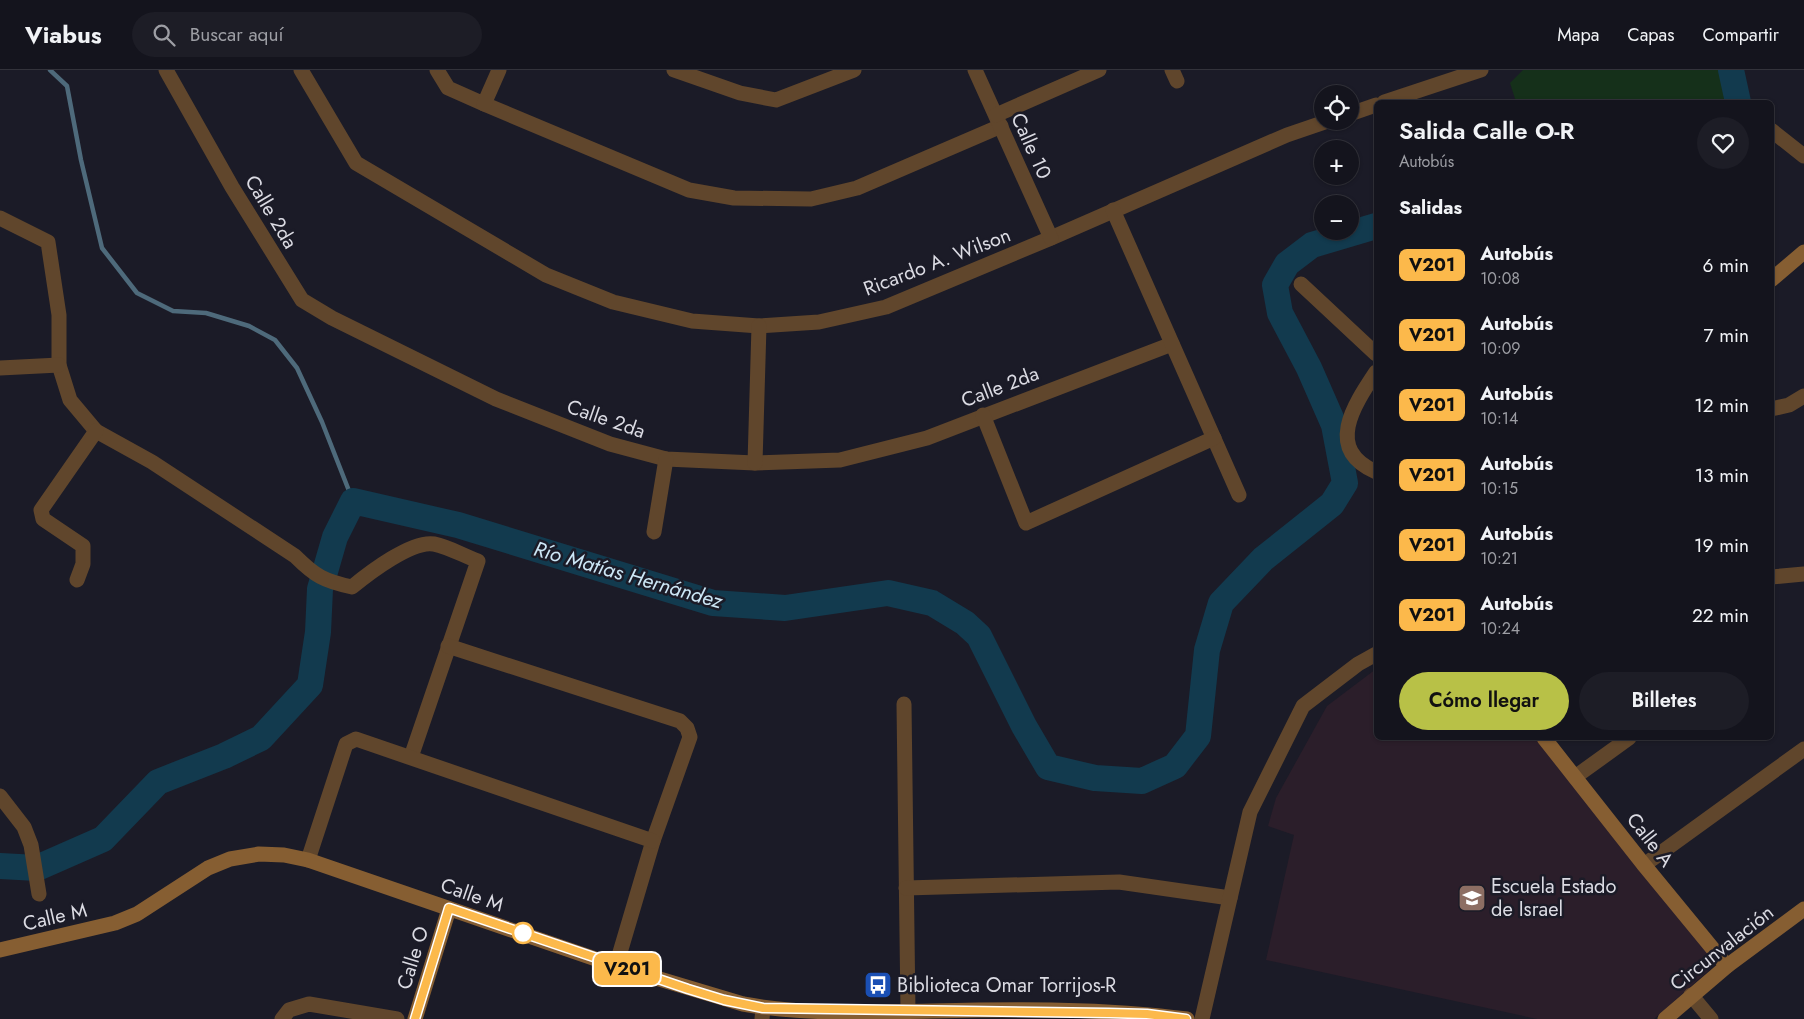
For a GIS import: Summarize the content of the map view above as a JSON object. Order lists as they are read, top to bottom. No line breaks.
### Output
{"streets":{"street":["Calle 10","Calle 2da","Ricardo A. Wilson","Calle A","Calle M","Circunvalación","Calle O"]},"crossings":[["Calle 10","Ricardo A. Wilson"],["Calle A","Circunvalación"],["Calle M","Calle O"]],"water":["Río Matías Hernández"],"places":{"school or university":["Escuela Estado de Israel"],"bus stop":["Biblioteca Omar Torrijos-R"]},"lines":["bus line V201"],"page":{"header":"Viabus","search":"Buscar aquí","nav":["Mapa","Capas","Compartir"],"on_map":"V201","map_buttons":["+","−"],"heading":[["Salida Calle O-R","Autobús"],"Salidas"],"list":[{"mark":"V201","name":"Autobús","note":"10:08","value":"6 min"},{"mark":"V201","name":"Autobús","note":"10:09","value":"7 min"},{"mark":"V201","name":"Autobús","note":"10:14","value":"12 min"},{"mark":"V201","name":"Autobús","note":"10:15","value":"13 min"},{"mark":"V201","name":"Autobús","note":"10:21","value":"19 min"},{"mark":"V201","name":"Autobús","note":"10:24","value":"22 min"}],"buttons":["Cómo llegar","Billetes"]}}
